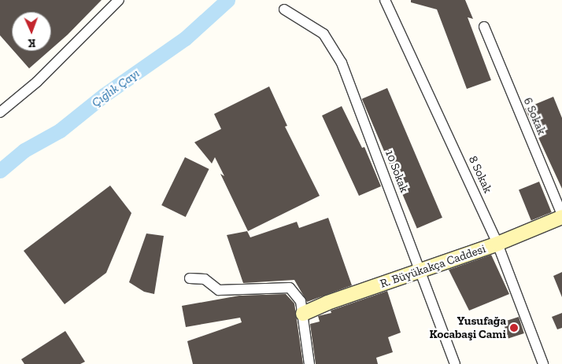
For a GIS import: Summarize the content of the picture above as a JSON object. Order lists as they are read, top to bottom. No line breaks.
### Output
{"streets":{"street":["6 Sokak","10 Sokak","8 Sokak","R. Büyükakça Caddesi"]},"crossings":[["6 Sokak","R. Büyükakça Caddesi"],["10 Sokak","R. Büyükakça Caddesi"],["8 Sokak","R. Büyükakça Caddesi"]],"water":["Çığlık Çayı"],"places":["Yusufağa Kocabaşi Cami"],"north":"bottom"}
